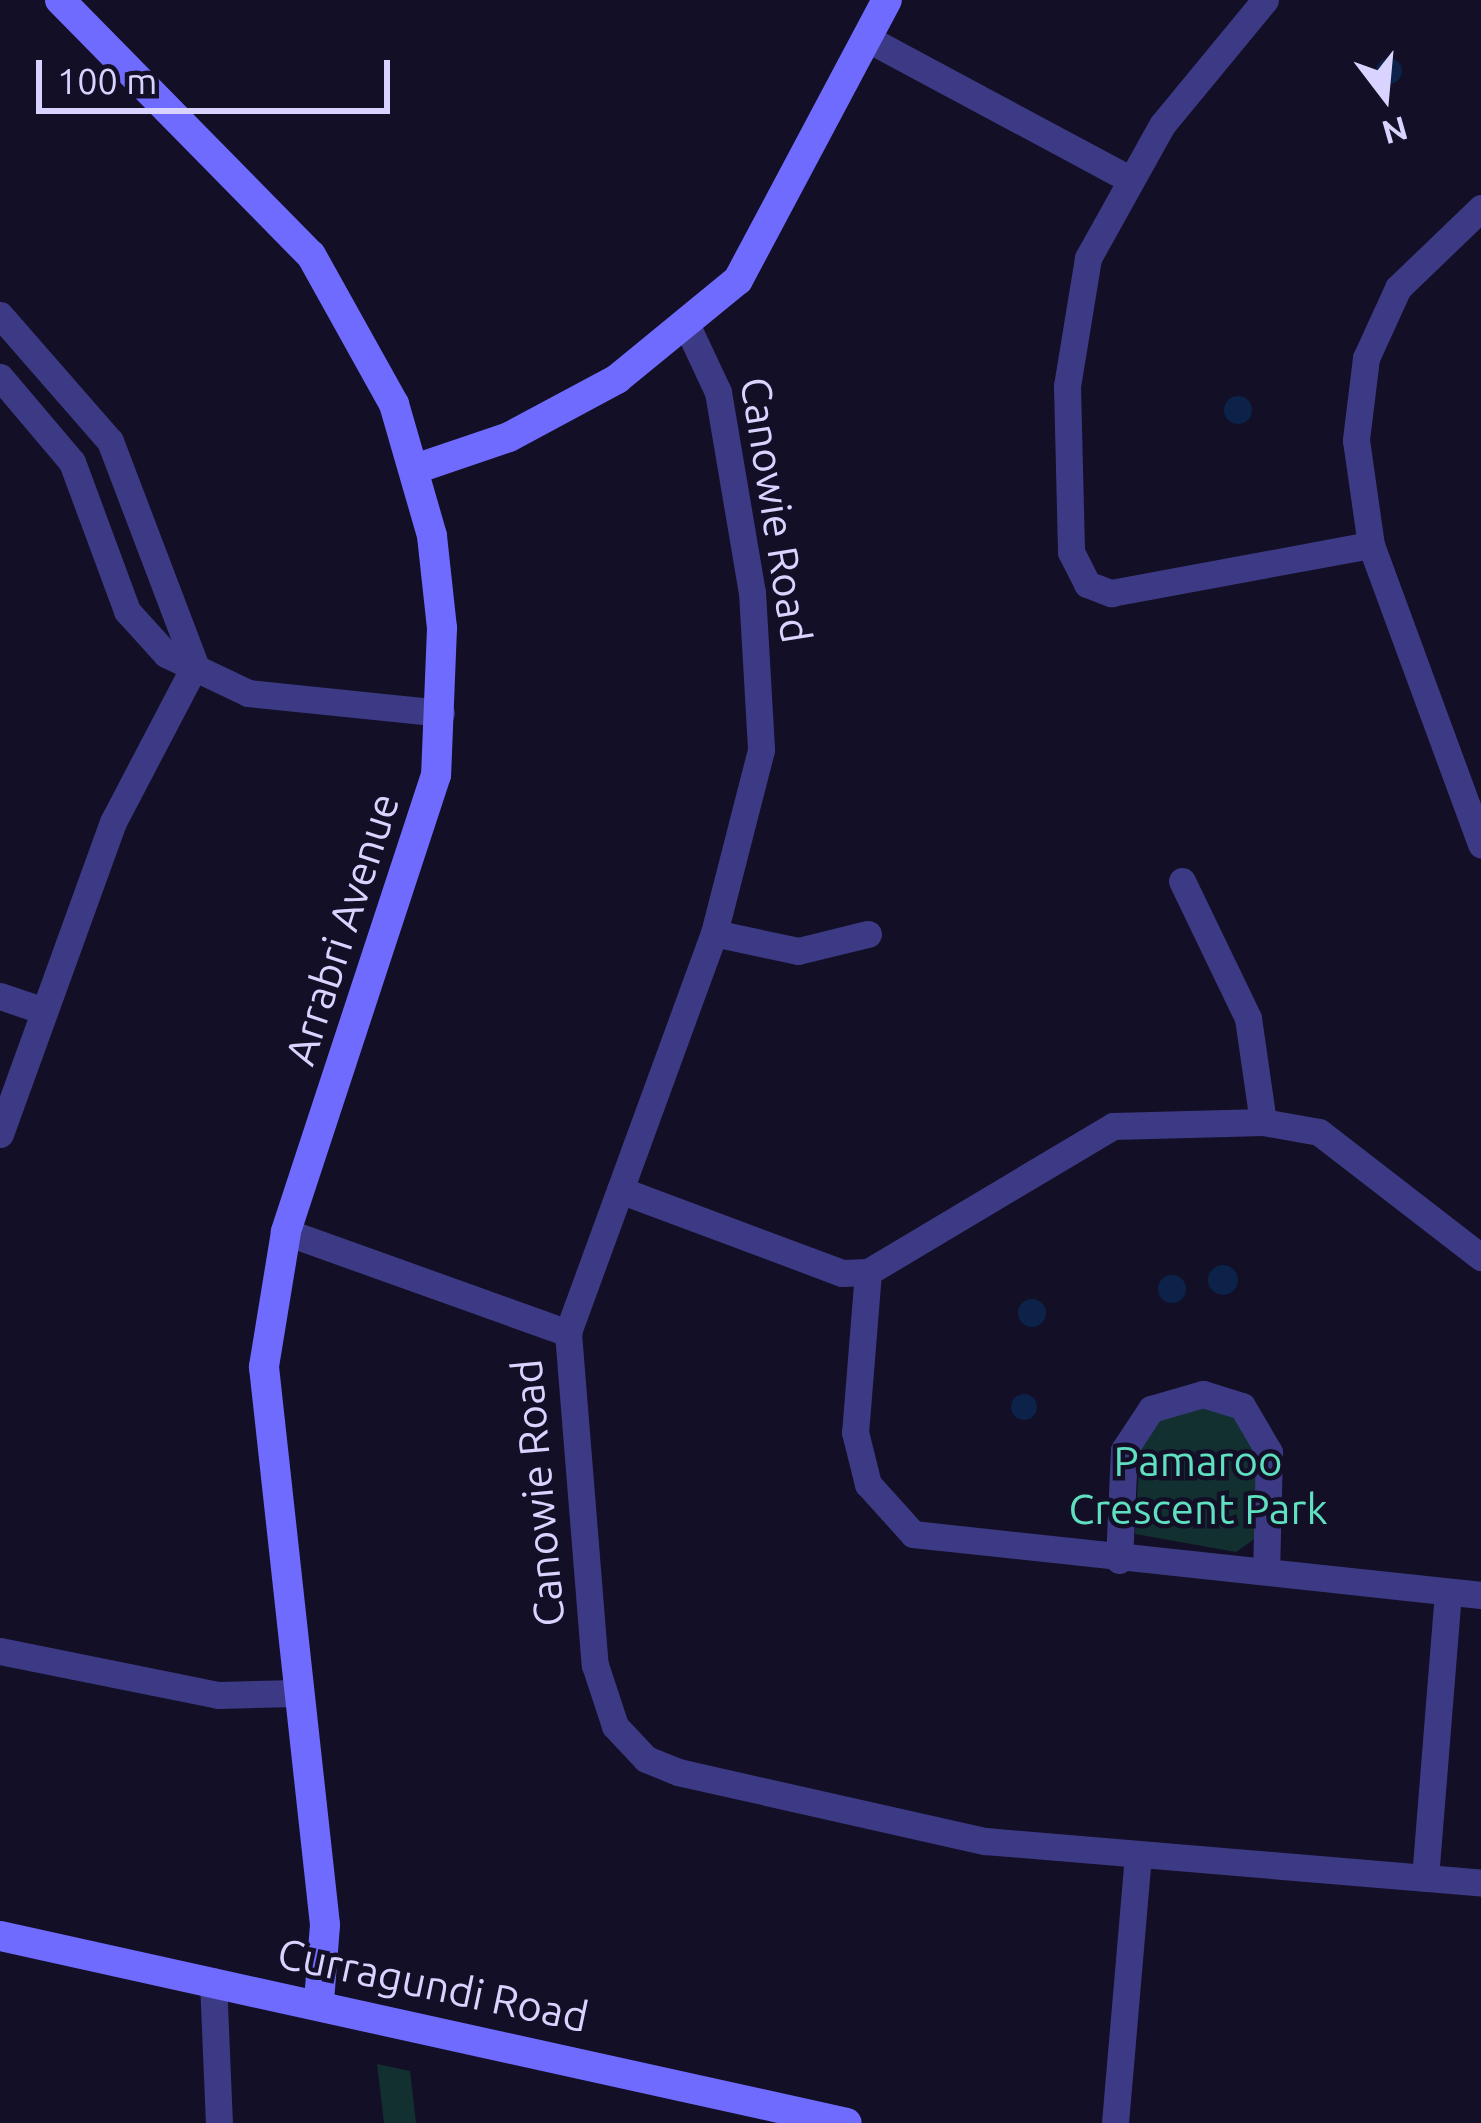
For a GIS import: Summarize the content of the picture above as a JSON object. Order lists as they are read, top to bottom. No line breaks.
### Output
{"streets":{"street":["Canowie Road","Arrabri Avenue","Curragundi Road"]},"crossings":[["Arrabri Avenue","Curragundi Road"]],"parks":["Pamaroo Crescent Park"],"scale_bar":"100 m","north":"bottom"}
